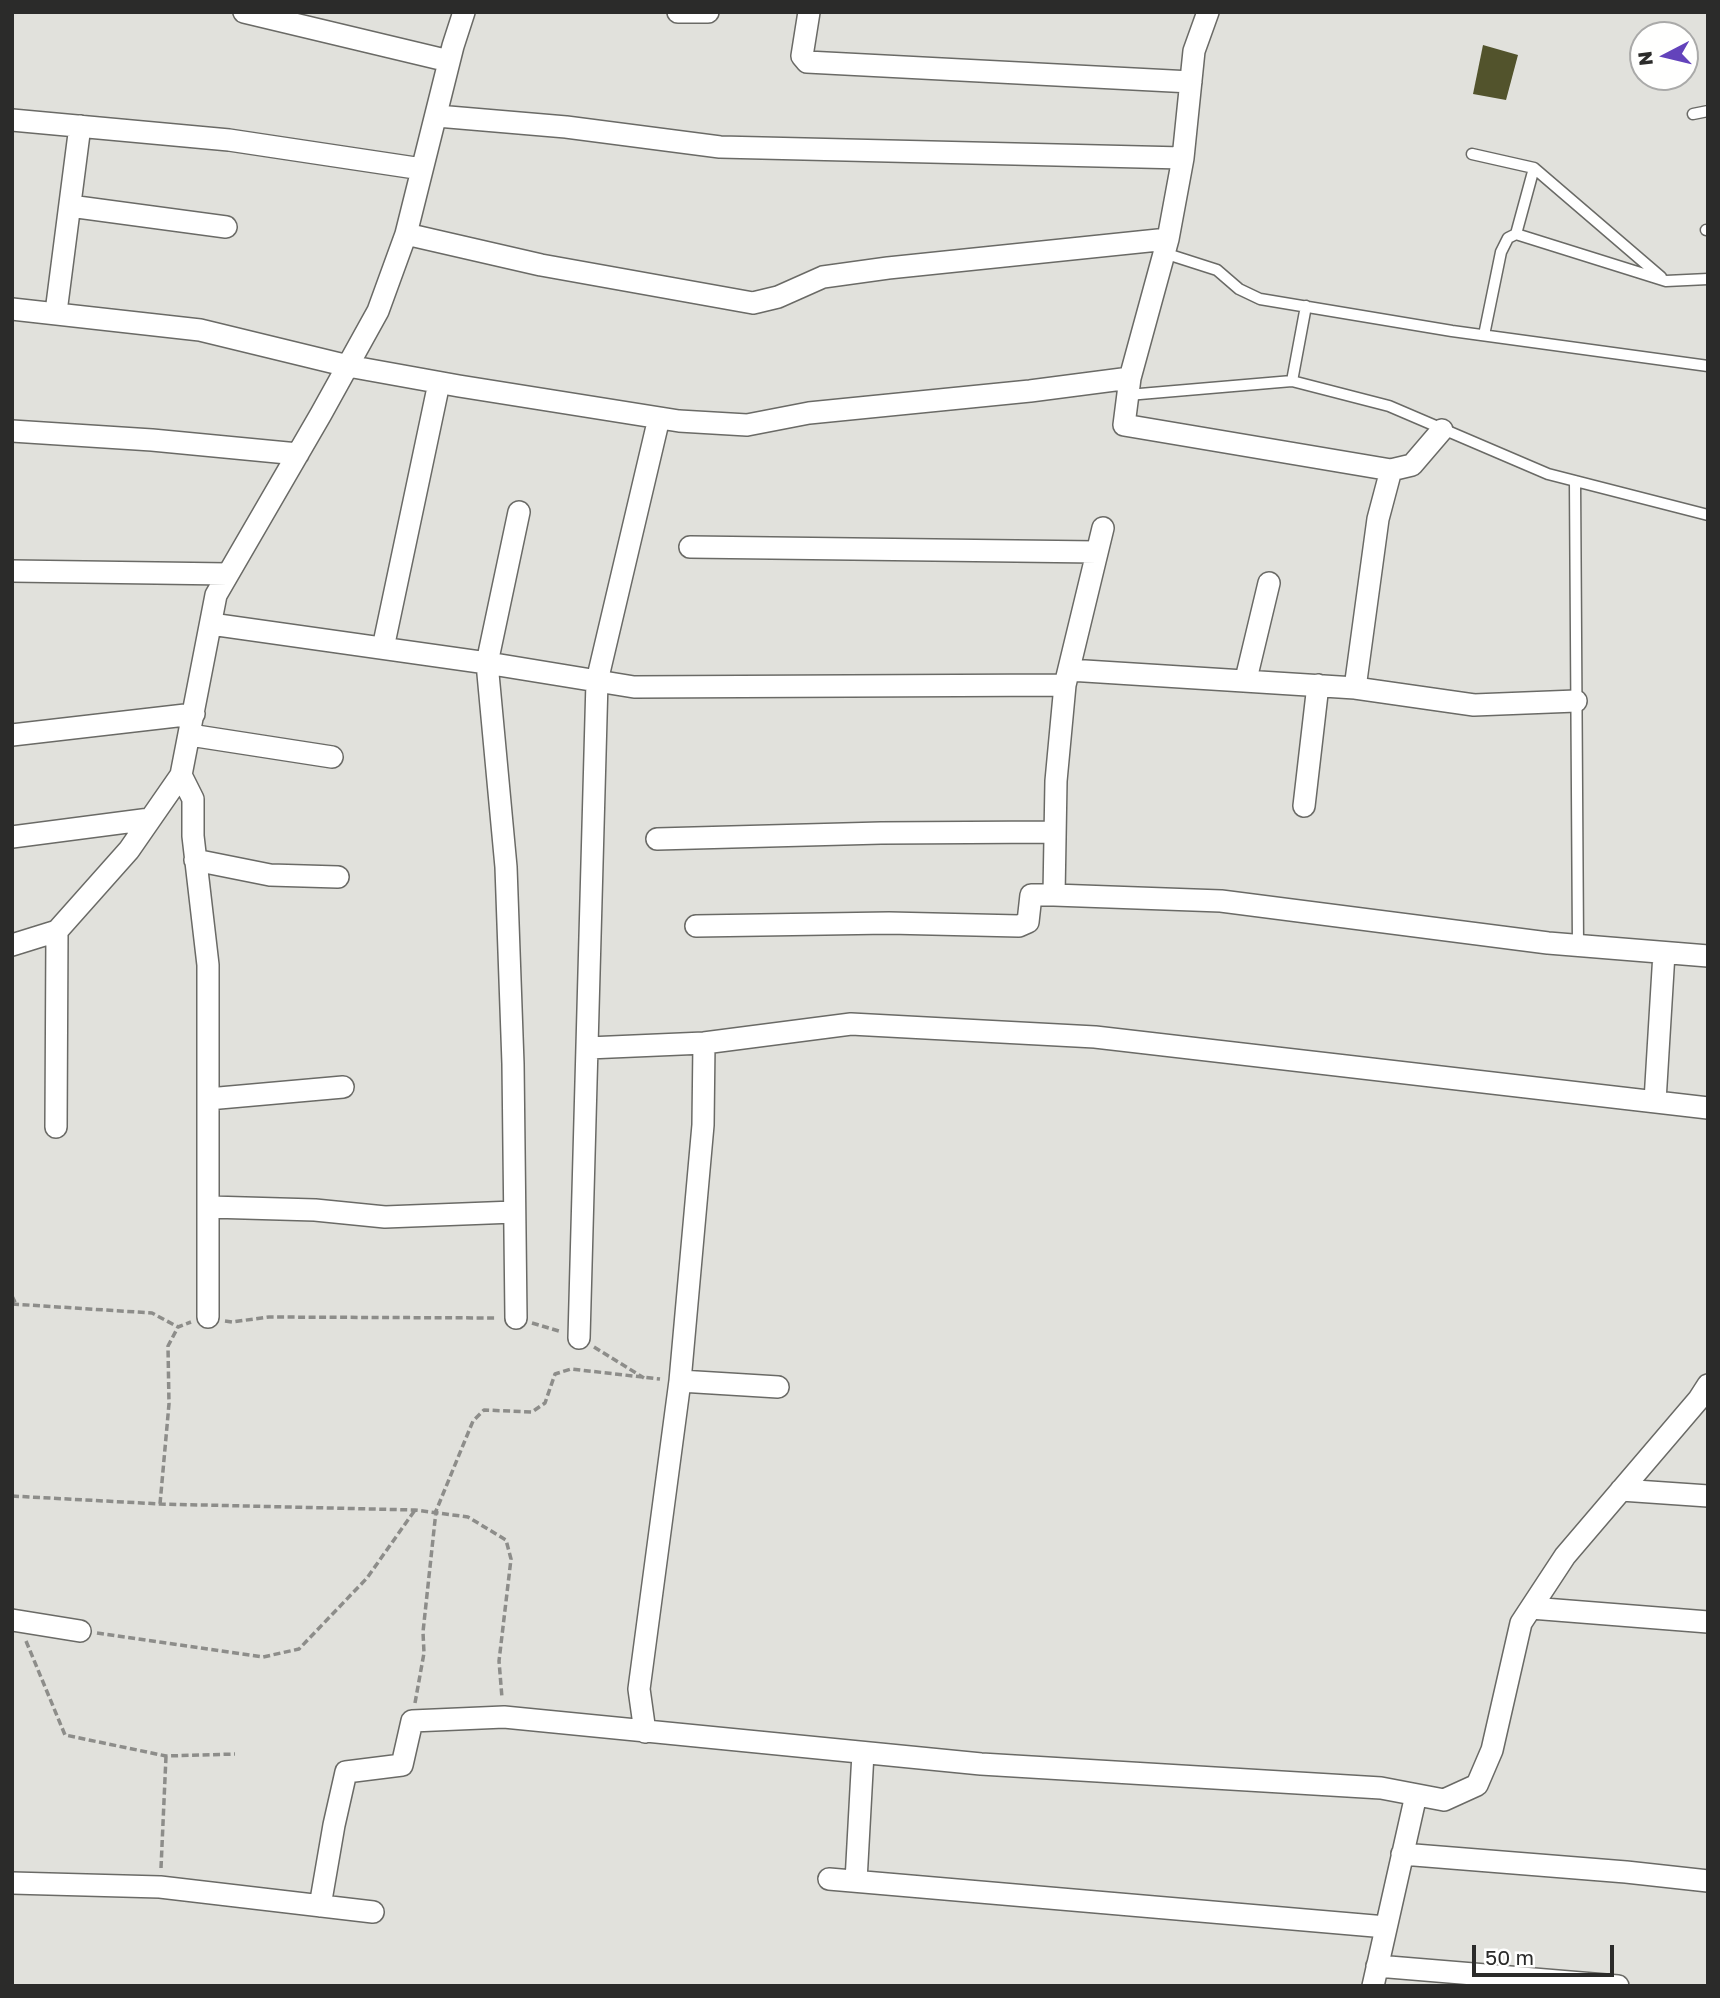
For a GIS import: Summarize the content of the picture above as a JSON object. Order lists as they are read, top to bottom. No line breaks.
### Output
{"scale_bar":"50 m","north":"left"}
